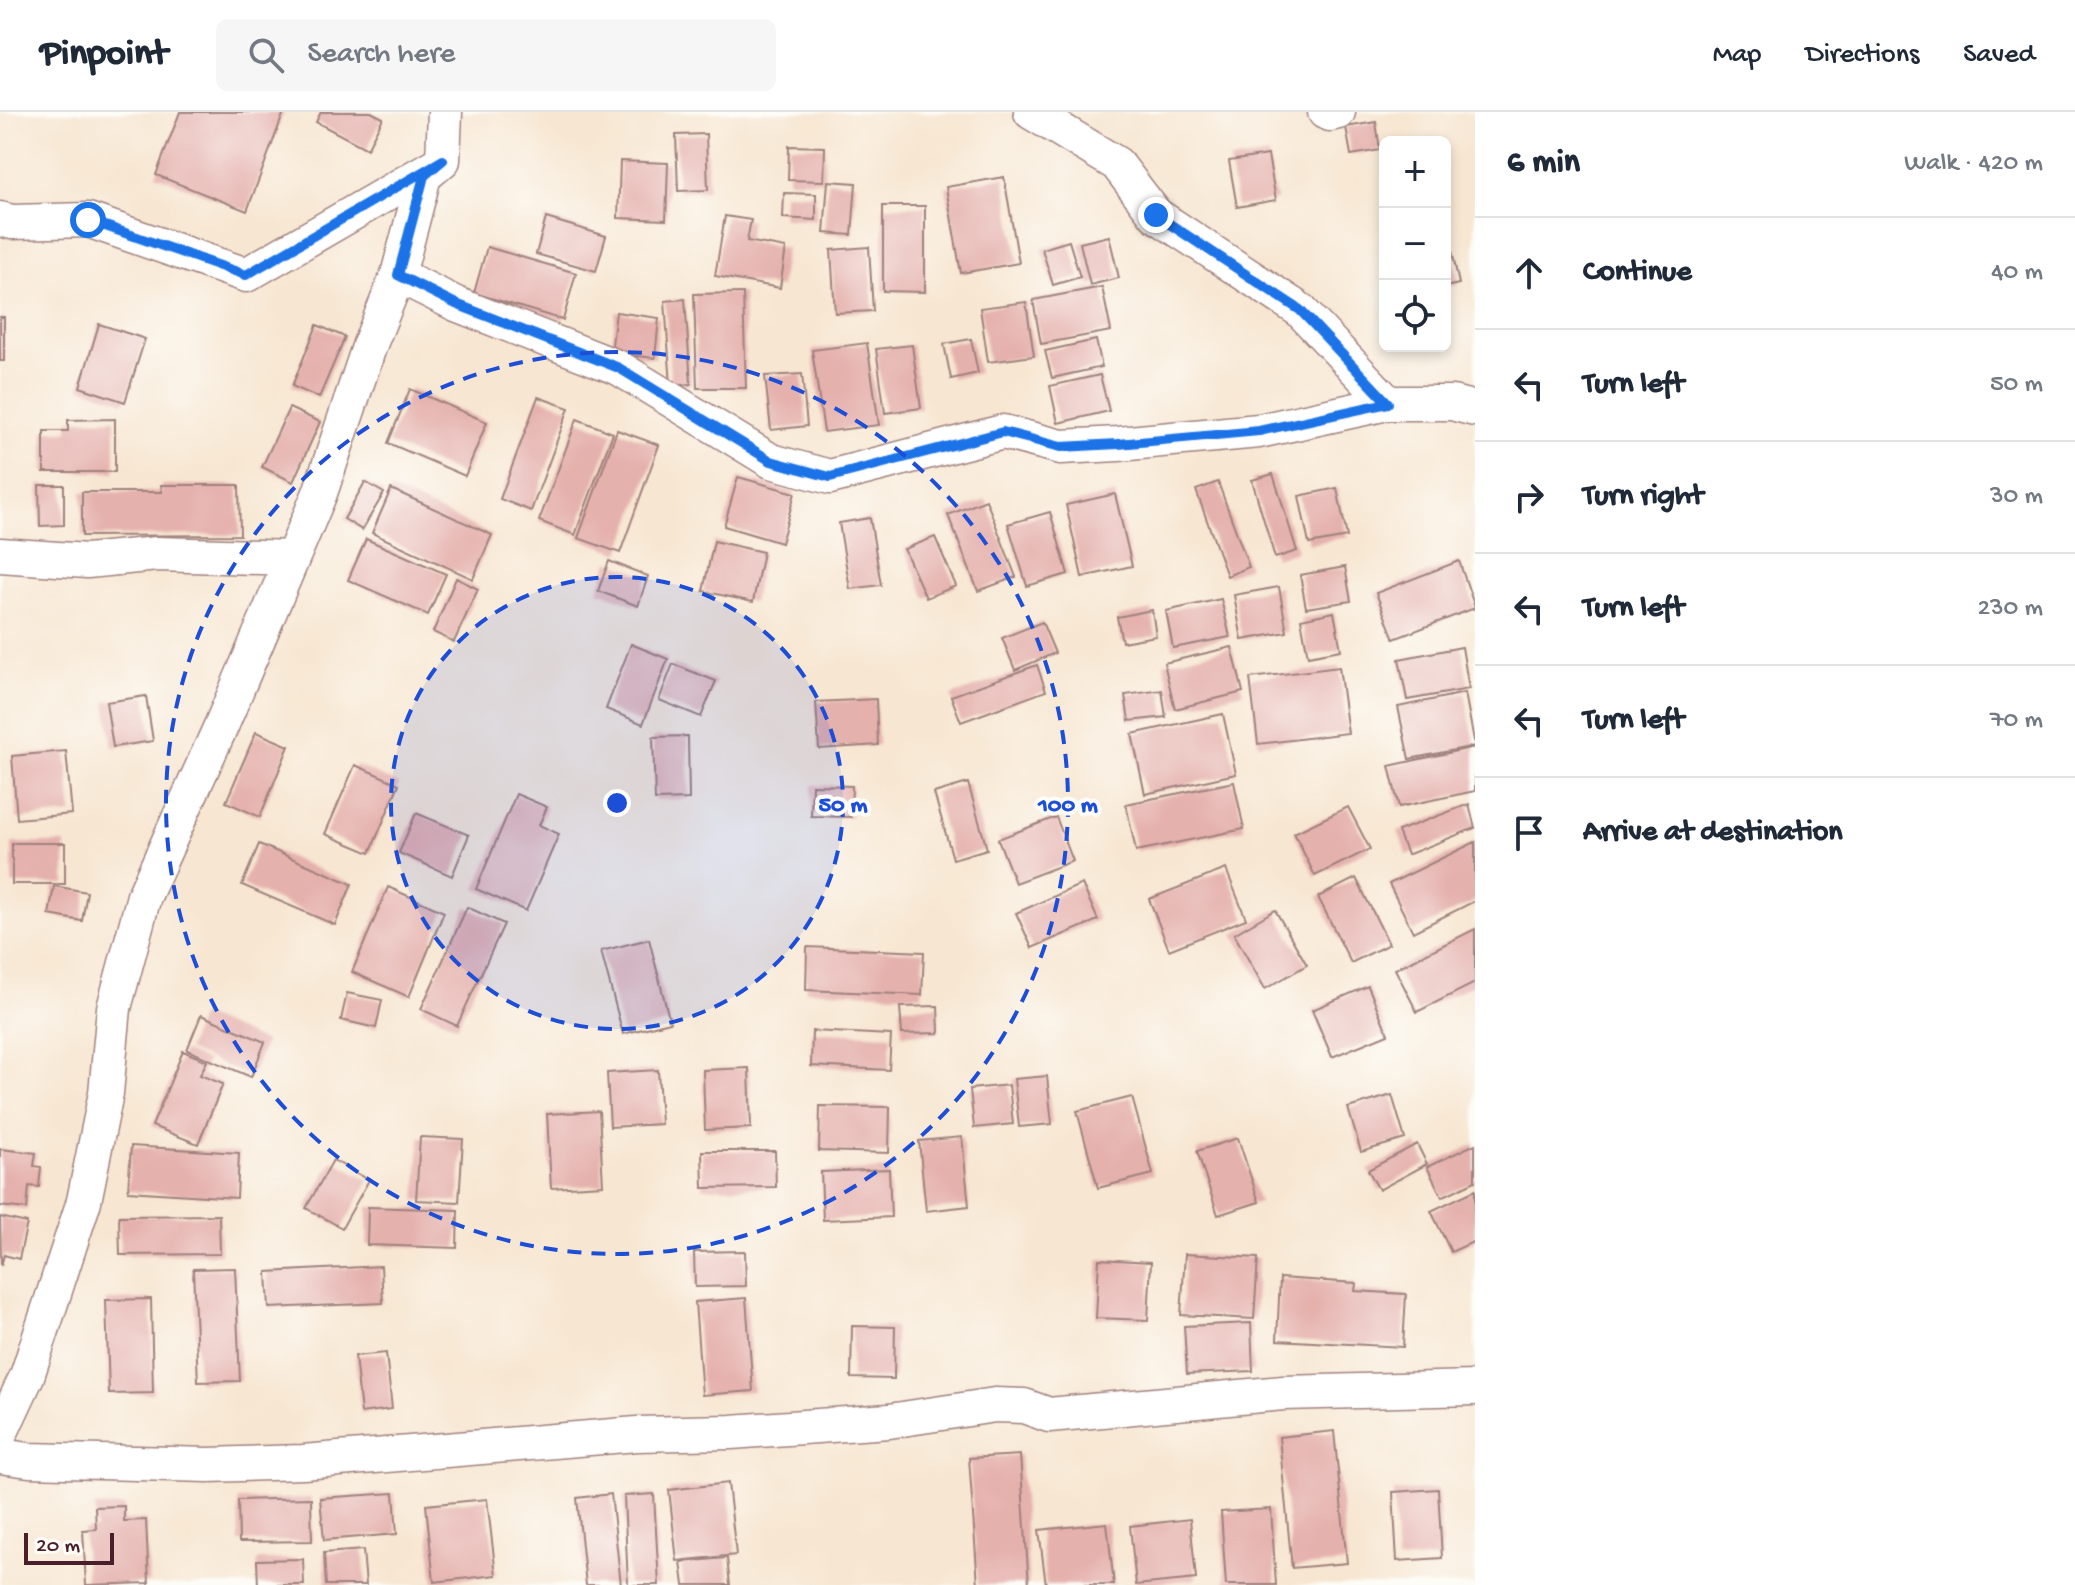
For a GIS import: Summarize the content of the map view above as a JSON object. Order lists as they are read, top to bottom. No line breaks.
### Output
{"scale_bar":"20 m","page":{"header":"Pinpoint","search":"Search here","nav":["Map","Directions","Saved"],"heading":["6 min","Walk · 420 m"],"map_buttons":["+","−"],"list":[["Continue","40 m"],["Turn left","50 m"],["Turn right","30 m"],["Turn left","230 m"],["Turn left","70 m"],"Arrive at destination"],"scale":"20 m"},"rings":["50 m","100 m"]}
